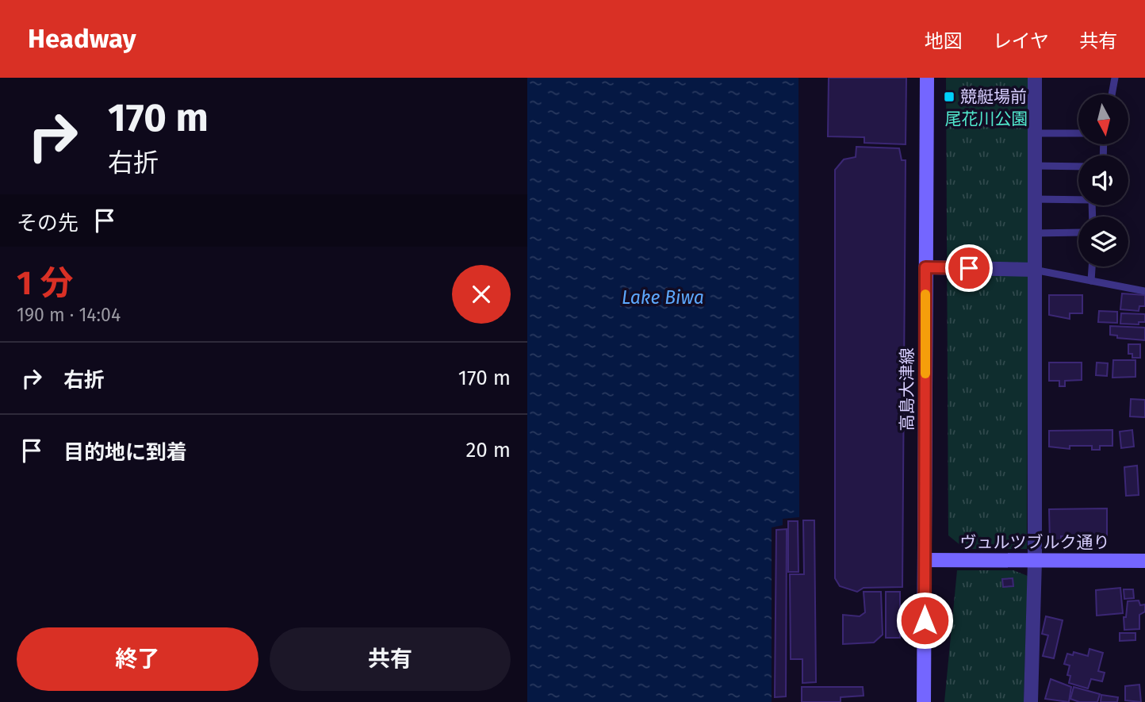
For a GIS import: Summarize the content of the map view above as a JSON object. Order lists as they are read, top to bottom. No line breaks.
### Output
{"streets":{"main road":["高島大津線","ヴュルツブルク通り"]},"crossings":[["高島大津線","ヴュルツブルク通り"]],"water":["Lake Biwa"],"parks":["尾花川公園"],"places":{"transit":["競艇場前"]},"north":"bottom","page":{"header":"Headway","nav":["地図","レイヤ","共有"],"turn":["170 m","右折"],"then":"その先","heading":["1 分","190 m · 14:04"],"list":[{"name":"右折","value":"170 m"},{"name":"目的地に到着","value":"20 m"}],"buttons":["終了","共有"]}}
